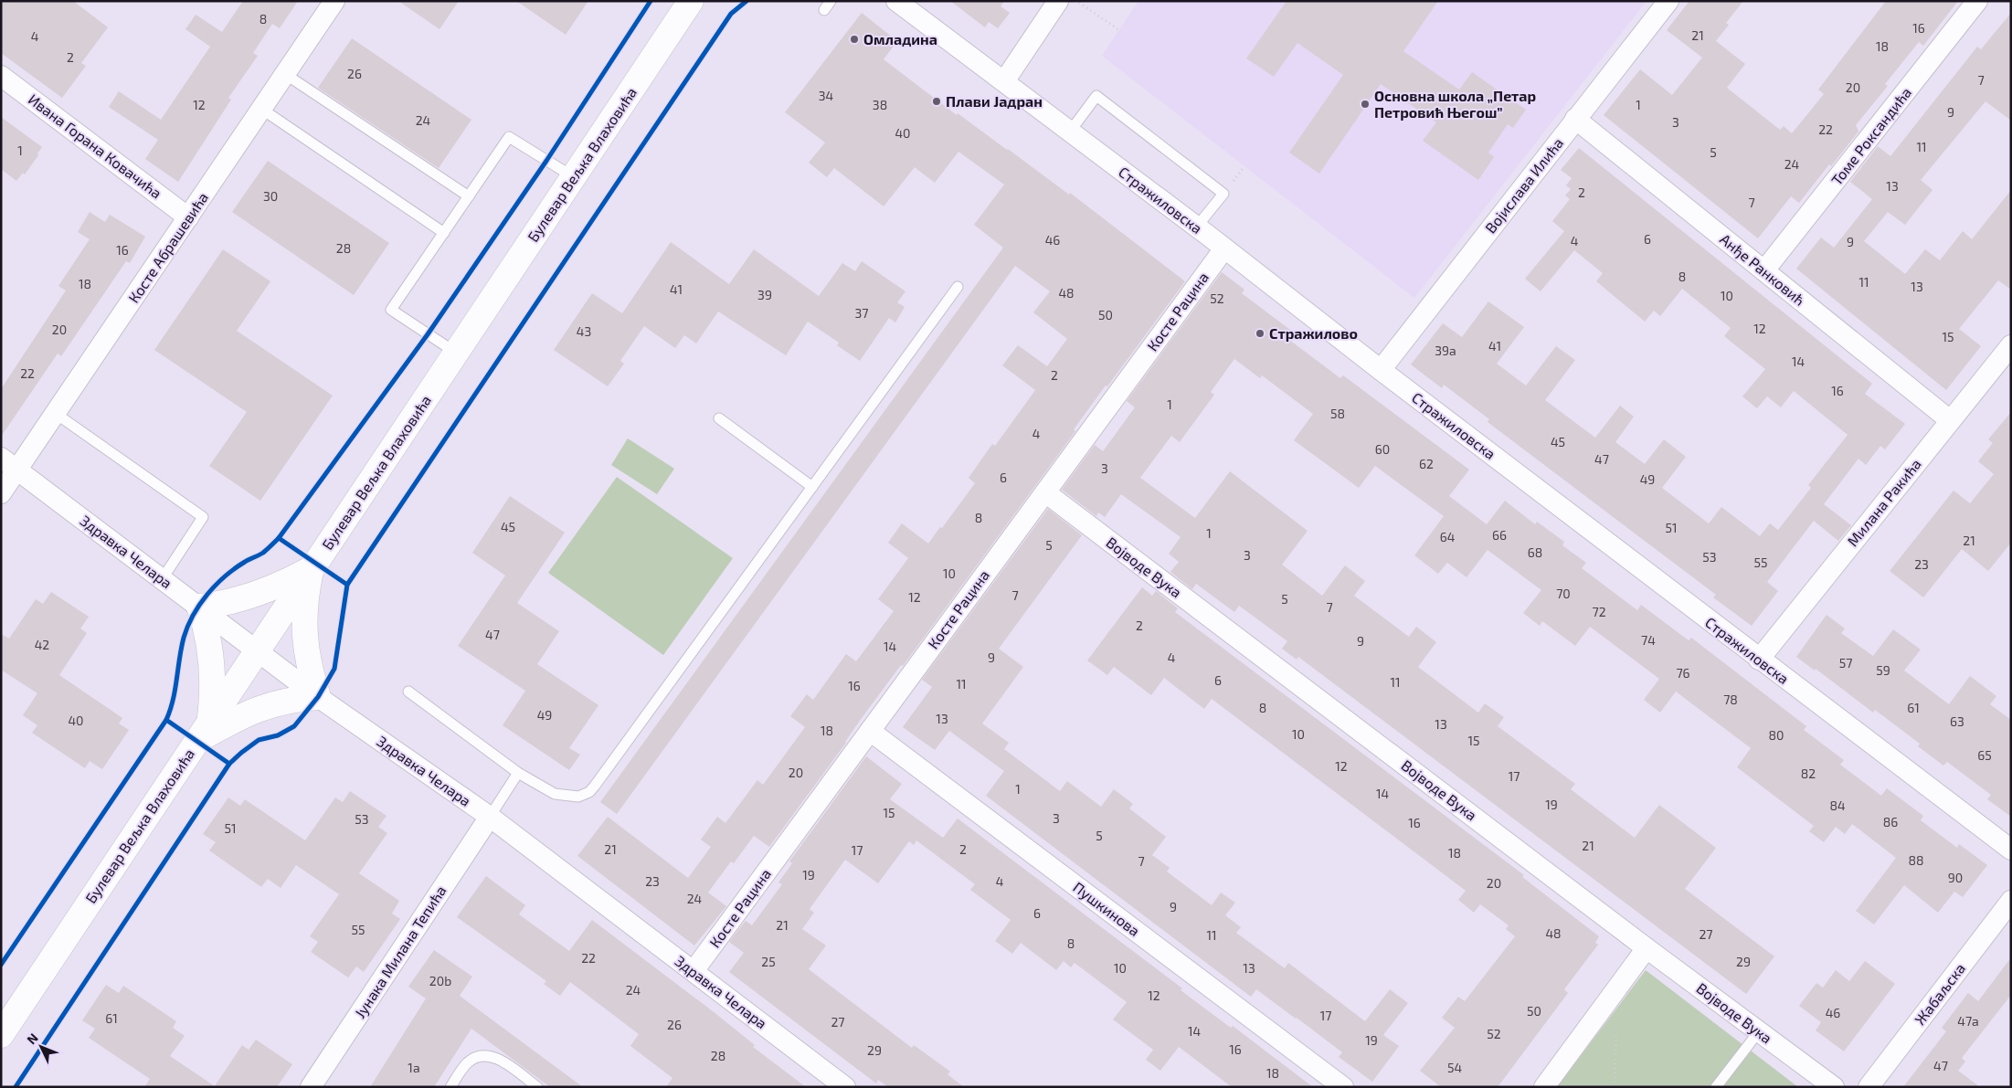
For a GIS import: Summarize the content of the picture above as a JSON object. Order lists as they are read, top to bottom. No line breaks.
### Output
{"streets":{"main road":["Булевар Вељка Влаховића"],"street":["Томе Роксандића","Ивана Горана Ковачића","Војислава Илића","Стражиловска","Косте Абрашевића","Анђе Ранковић","Косте Рацина","Милана Ракића","Здравка Челара","Војводе Вука","Пушкинова","Јунака Милана Тепића","Жабаљска"]},"crossings":[["Томе Роксандића","Анђе Ранковић"],["Ивана Горана Ковачића","Косте Абрашевића"],["Булевар Вељка Влаховића","Здравка Челара"],["Војислава Илића","Стражиловска"],["Војислава Илића","Анђе Ранковић"],["Стражиловска","Косте Рацина"],["Стражиловска","Милана Ракића"],["Косте Абрашевића","Здравка Челара"],["Анђе Ранковић","Милана Ракића"],["Косте Рацина","Здравка Челара"],["Косте Рацина","Војводе Вука"],["Косте Рацина","Пушкинова"],["Здравка Челара","Јунака Милана Тепића"]],"places":["Омладина","Плави Јадран","Основна школа „Петар Петровић Његош”","Стражилово"],"house_numbers":["8","16","21","4","18","2","26","7","20","34","12","38","1","9","24","3","22","40","11","1","5","24","13","2","30","7","6","46","4","9","28","16","8","11","18","13","41","48","39","10","52","37","50","12","20","43","15","41","39a","14","22","2","16","1","58","4","45","60","47","62","3","6","49","8","45","51","1","66","64","21","5","68","3","53","55","23","10","70","7","12","5","7","72","2","47","74","9","42","14","9","4","57","59","76","6","11","11","16","78","8","61","49","13","40","63","13","18","10","80","15","65","12","20","82","17","1","14","19","84","15","3","53","86","16","51","5","21","21","2","17","18","88","7","19","90","23","4","20","24","9","6","21","55","48","27","11","8","22","25","29","10","13","20b","24","12","50","46","17","61","47a","27","26","14","52","19","16","29","28","47","1a","54","18"],"north":"top left"}
